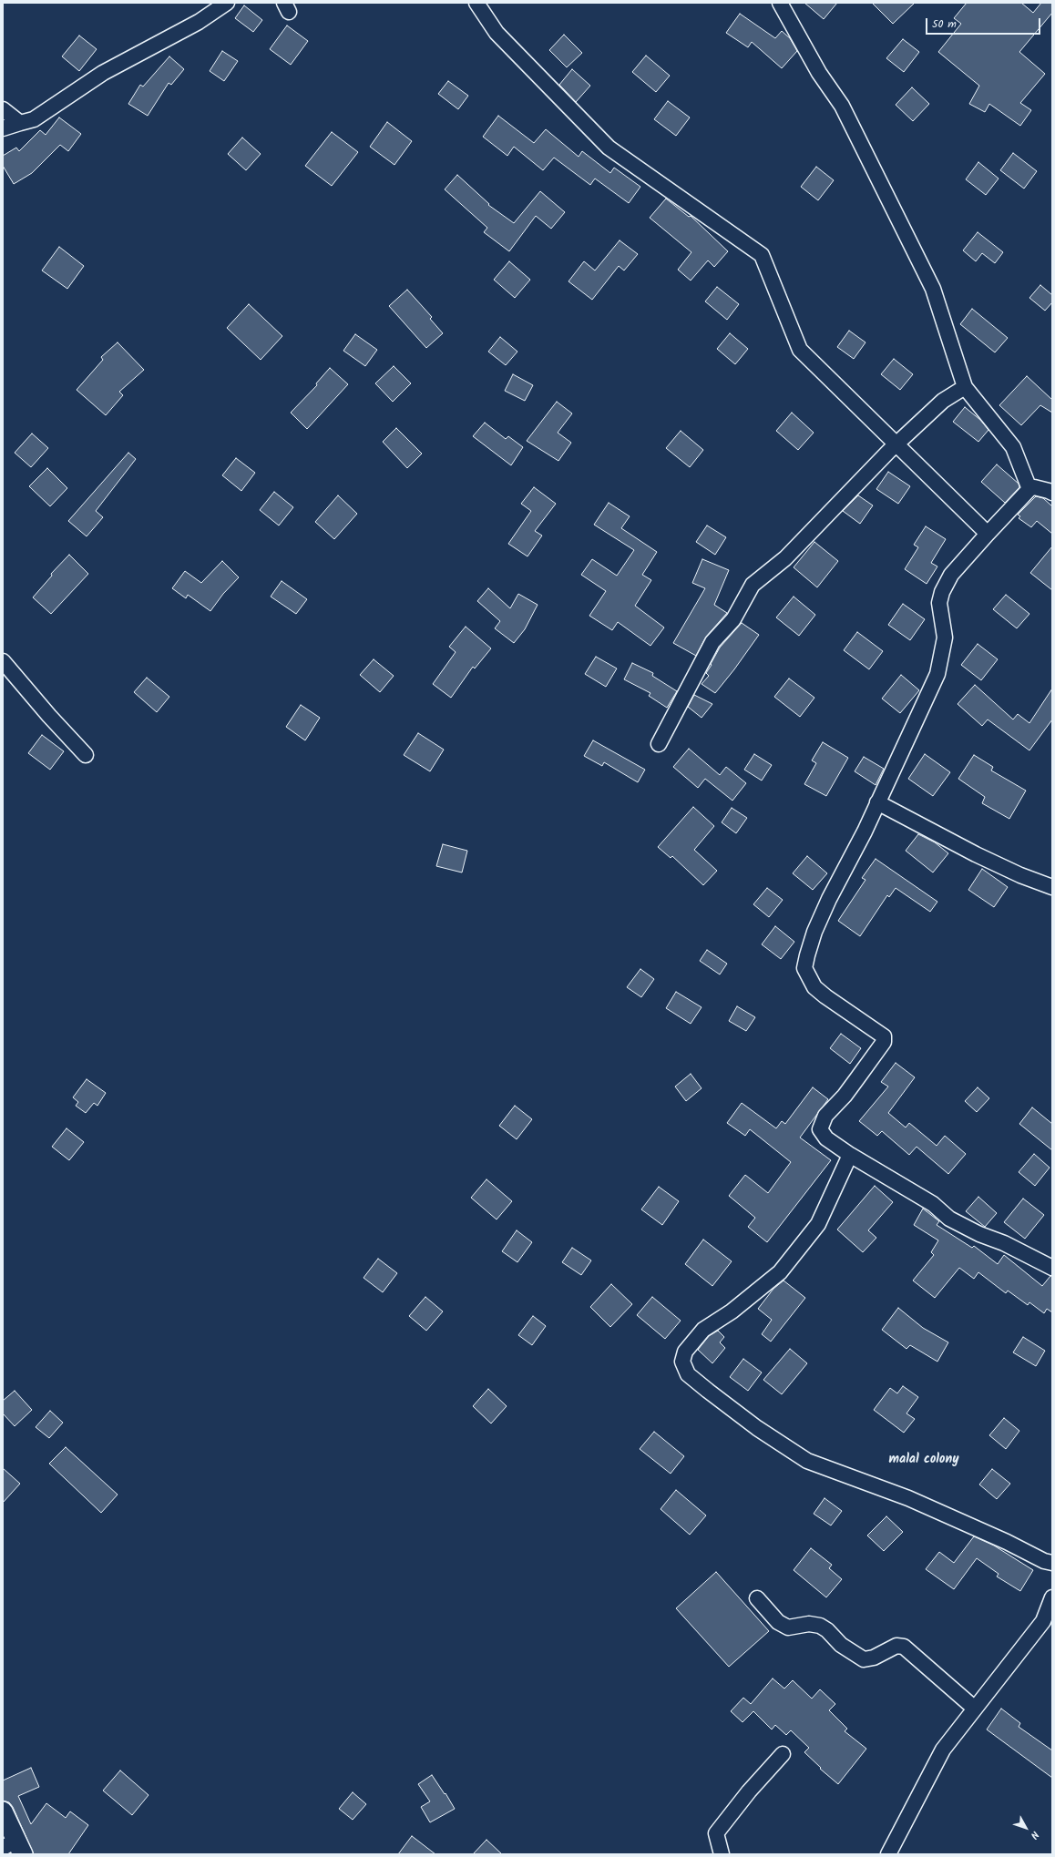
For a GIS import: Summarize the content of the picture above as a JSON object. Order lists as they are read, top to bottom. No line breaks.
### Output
{"districts":["malal colony"],"scale_bar":"50 m","north":"bottom right"}
